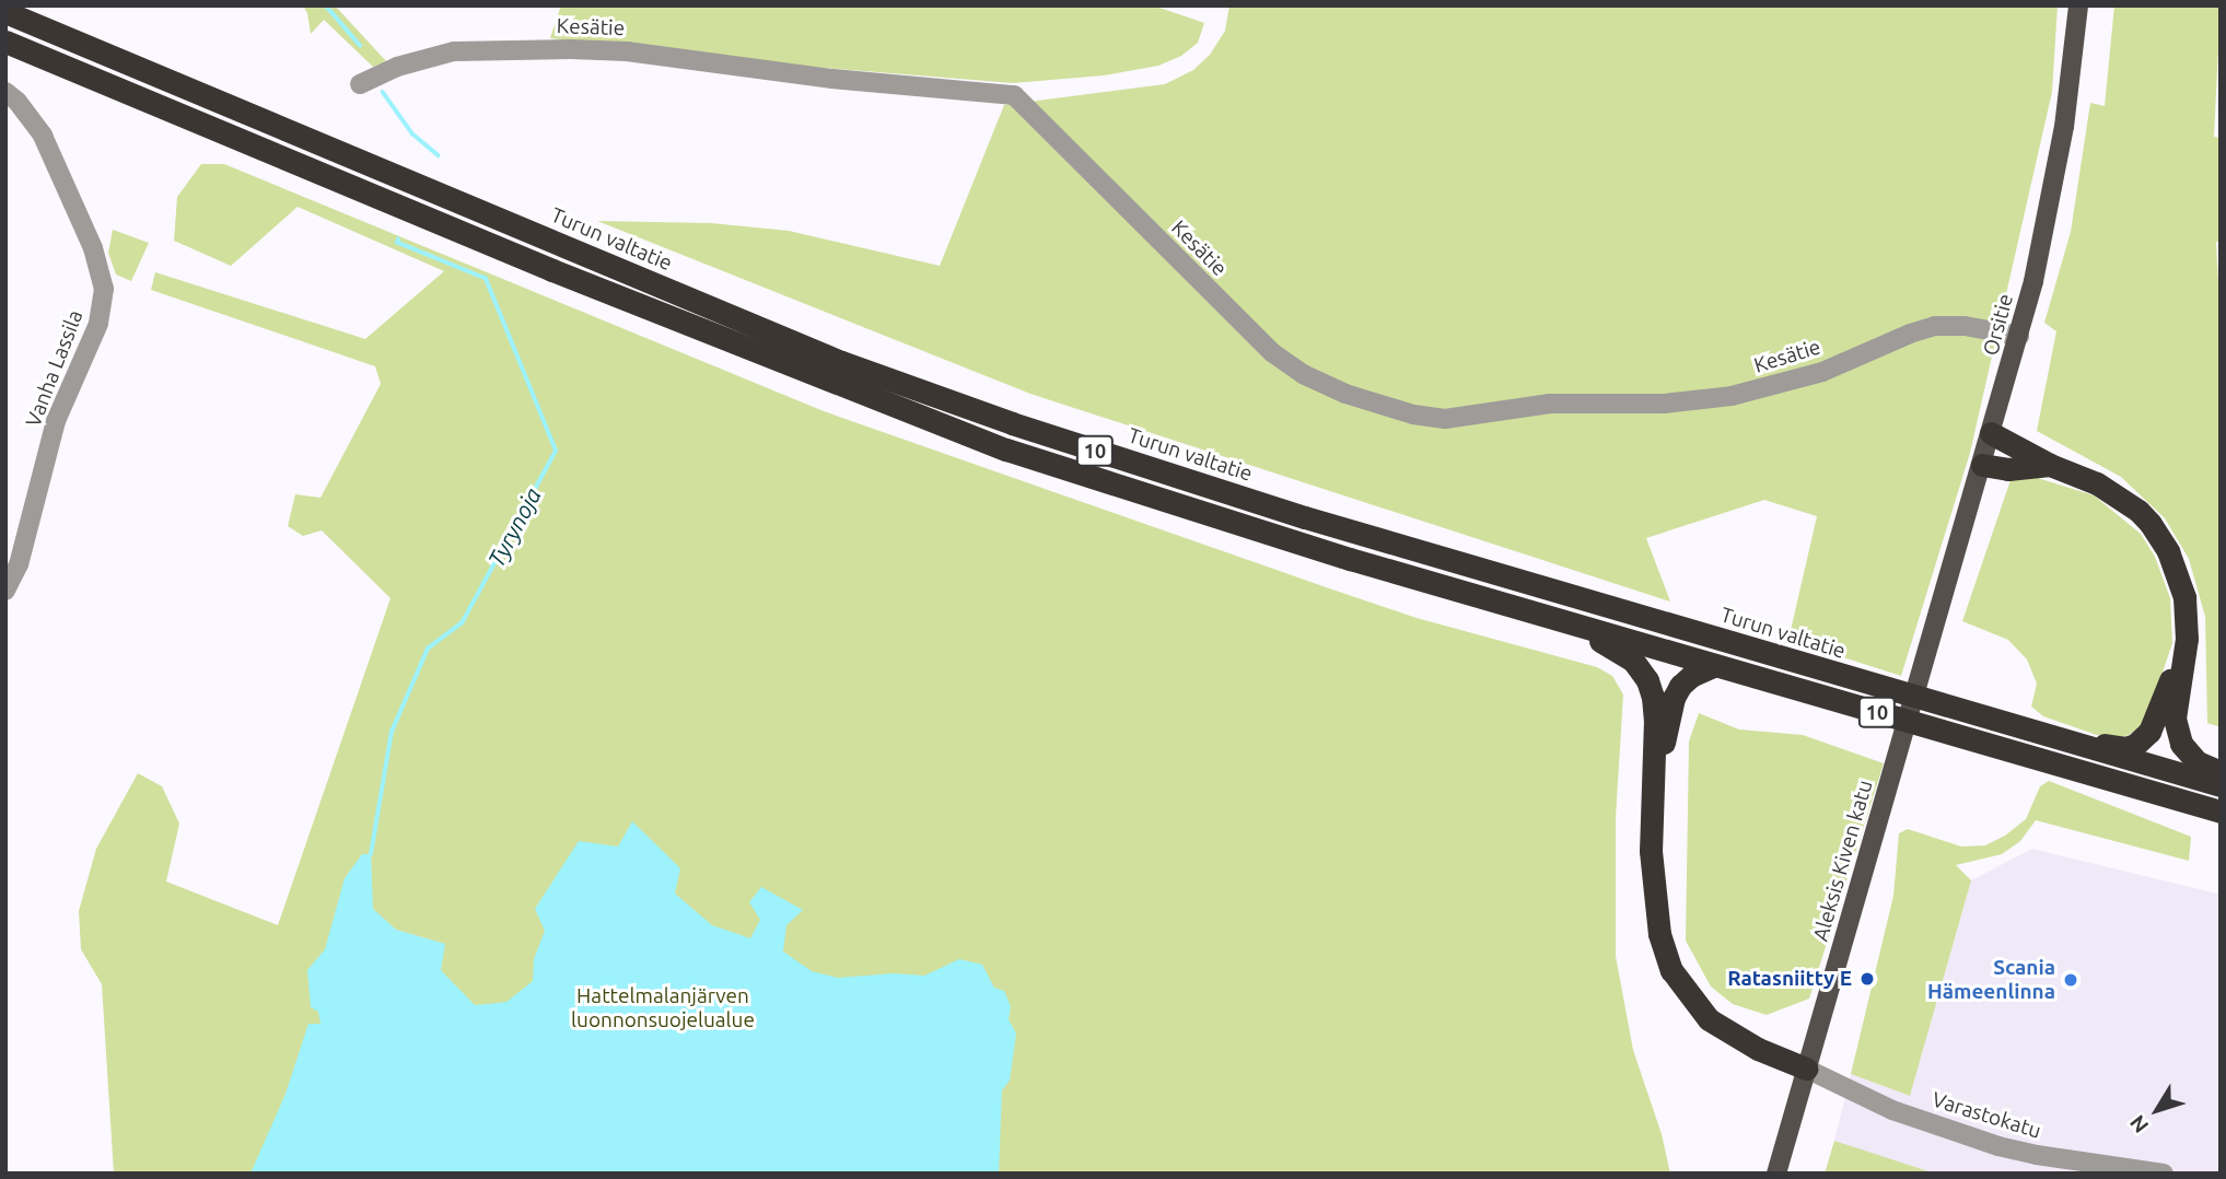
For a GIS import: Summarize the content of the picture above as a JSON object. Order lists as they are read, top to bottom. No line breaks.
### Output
{"streets":{"highway":["Turun valtatie","10"],"main road":["Orsitie","Aleksis Kiven katu"],"street":["Kesätie","Vanha Lassila","Varastokatu"]},"crossings":[["Kesätie","Orsitie"],["Orsitie","Aleksis Kiven katu"],["Aleksis Kiven katu","Varastokatu"]],"water":["Tyrynoja"],"parks":["Hattelmalanjärven luonnonsuojelualue"],"places":["Ratasniitty E","Scania Hämeenlinna"],"north":"bottom left"}
